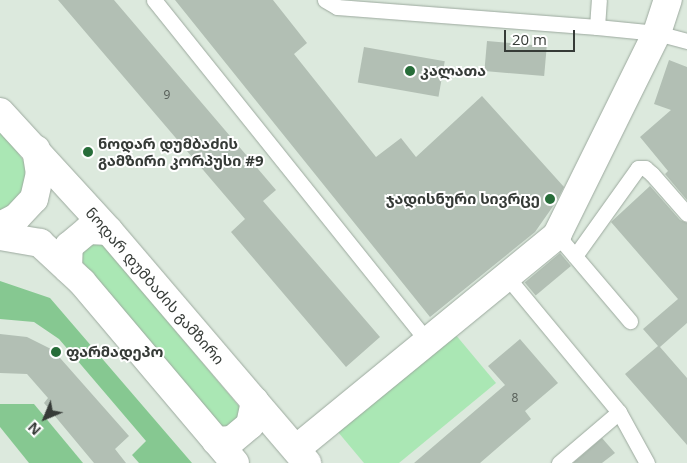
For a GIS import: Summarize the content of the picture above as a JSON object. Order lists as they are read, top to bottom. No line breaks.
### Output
{"streets":{"street":["ნოდარ დუმბაძის გამზირი"]},"places":["კალათა","ნოდარ დუმბაძის გამზირი კორპუსი #9","ჯადისნური სივრცე","ფარმადეპო"],"house_numbers":["9","8"],"scale_bar":"20 m","north":"bottom left"}
